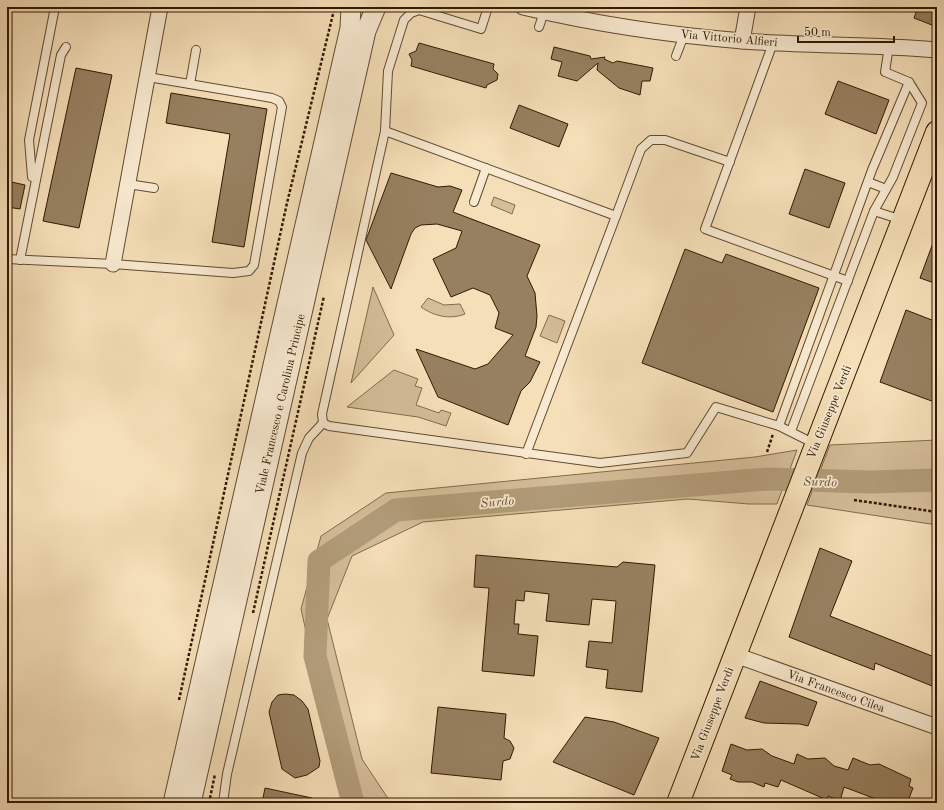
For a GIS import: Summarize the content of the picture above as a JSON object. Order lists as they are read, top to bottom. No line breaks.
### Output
{"streets":{"main road":["Via Giuseppe Verdi"],"street":["Via Vittorio Alfieri","Viale Francesco e Carolina Principe","Via Francesco Cilea"]},"crossings":[["Via Giuseppe Verdi","Via Francesco Cilea"]],"water":["Surdo"],"scale_bar":"50 m"}
